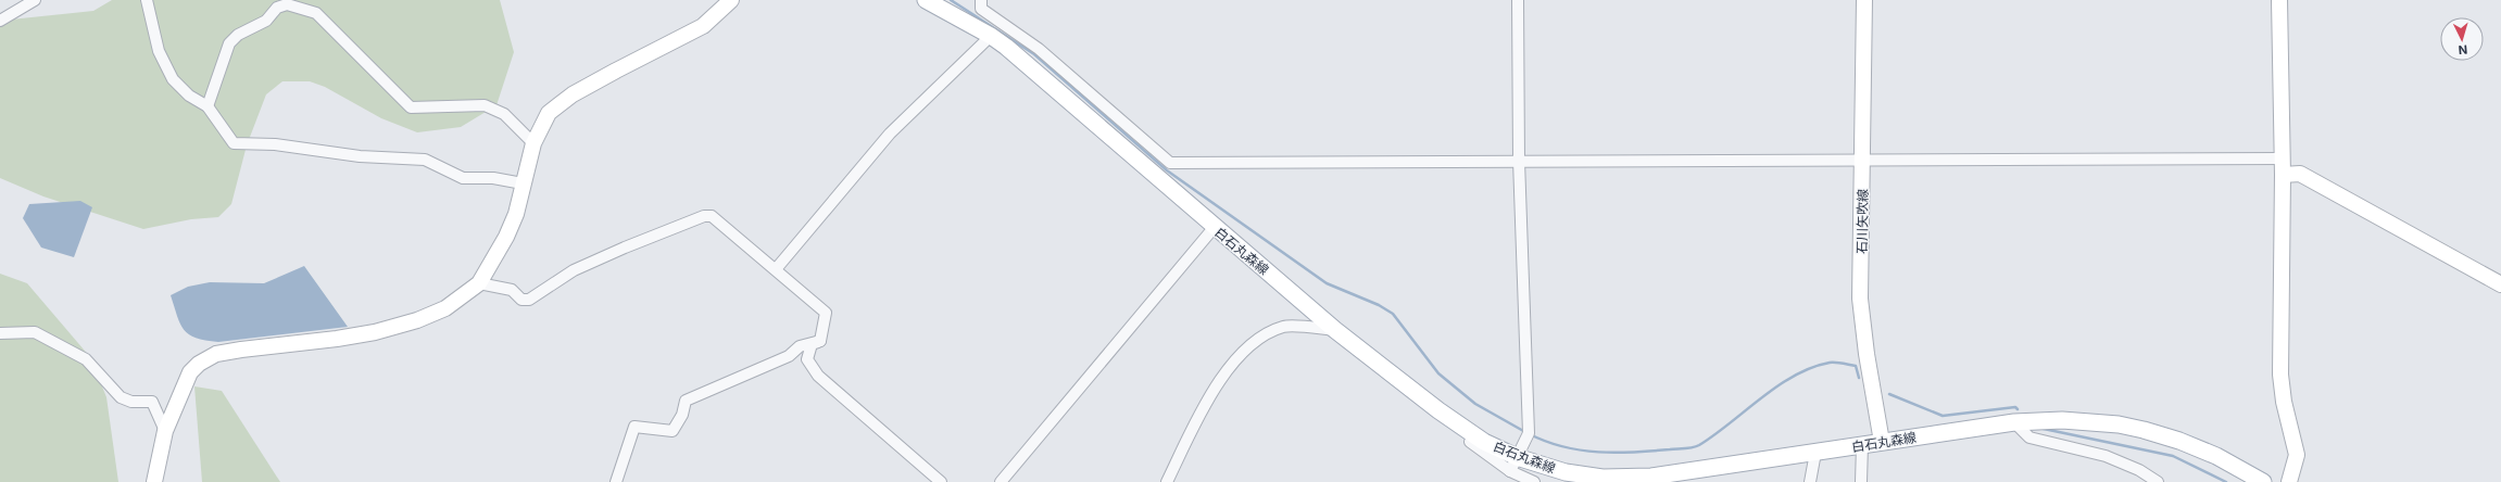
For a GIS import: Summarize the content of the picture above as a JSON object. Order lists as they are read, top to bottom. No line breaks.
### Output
{"streets":{"main road":["白石丸森線"],"street":["石川矢吹線"]},"crossings":[["石川矢吹線","白石丸森線"]],"north":"bottom"}
